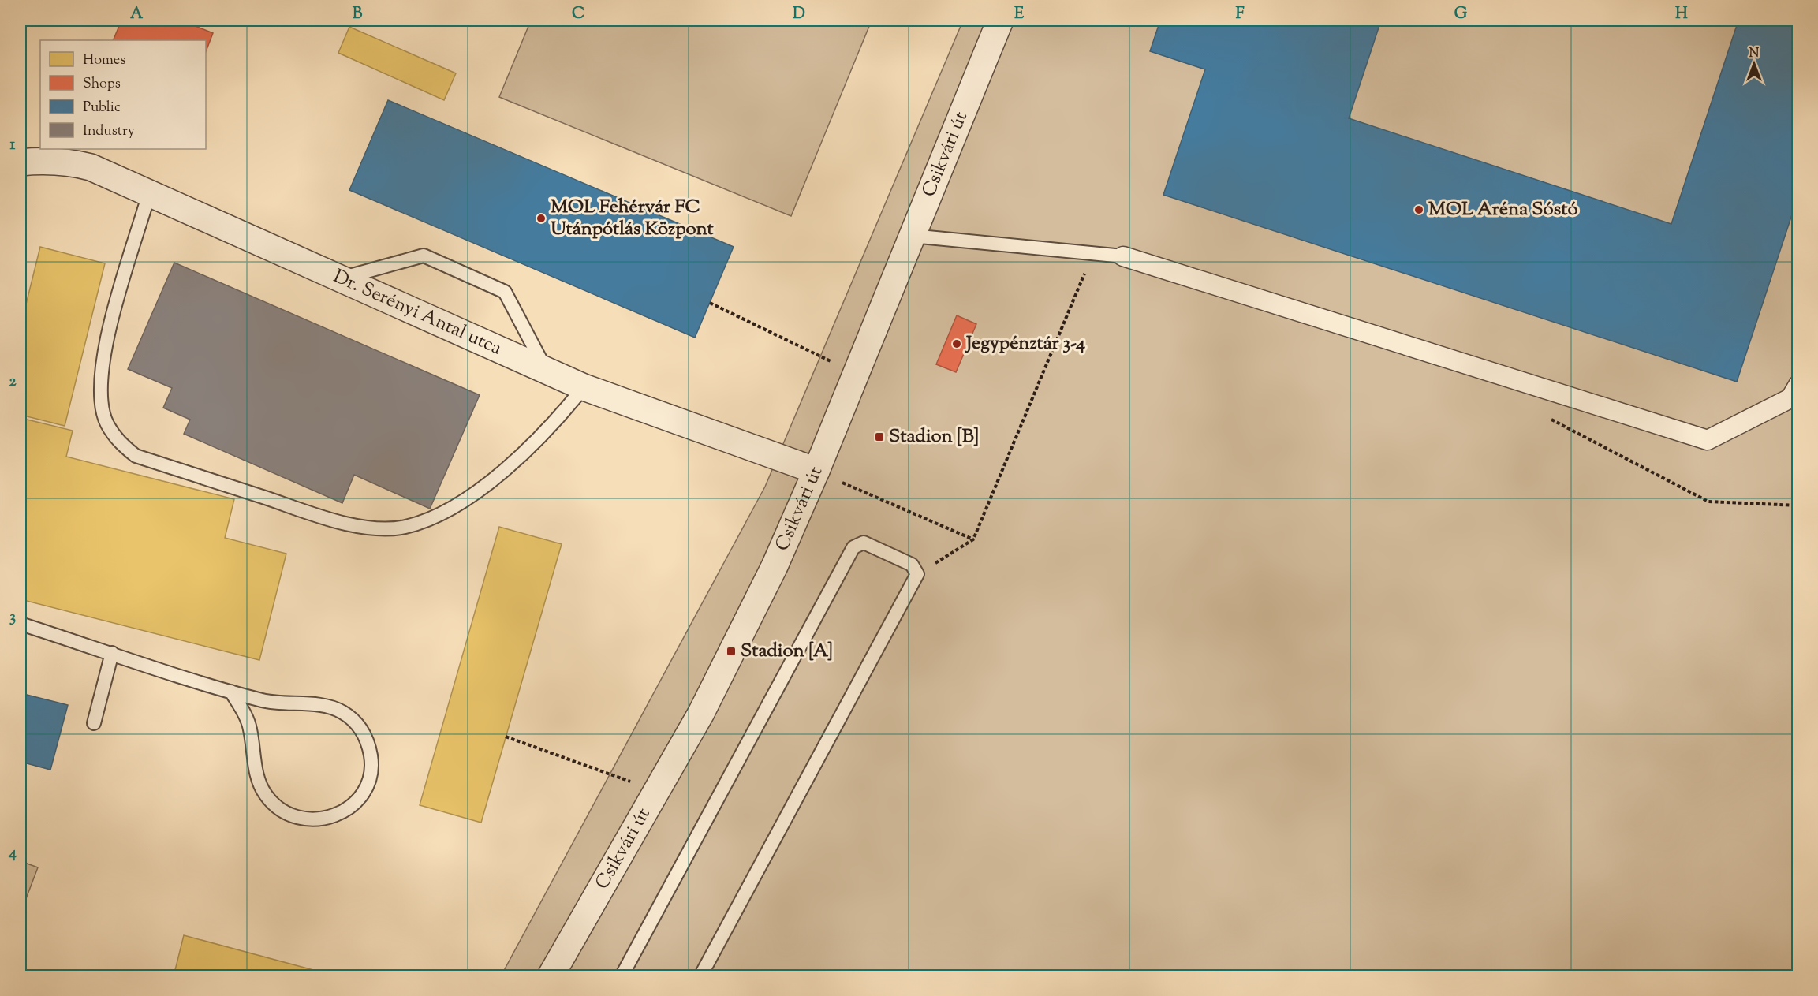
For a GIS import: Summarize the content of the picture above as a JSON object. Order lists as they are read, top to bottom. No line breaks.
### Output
{"streets":{"street":["Csikvári út","Dr. Serényi Antal utca"]},"crossings":[["Csikvári út","Dr. Serényi Antal utca"]],"places":{"other":["MOL Aréna Sóstó","MOL Fehérvár FC Utánpótlás Központ","Jegypénztár 3-4"],"transit":["Stadion [B]","Stadion [A]"]},"legend":["Homes","Shops","Public","Industry"],"north":"top","grid":{"columns":["A","B","C","D","E","F","G","H"],"rows":["1","2","3","4"]}}
